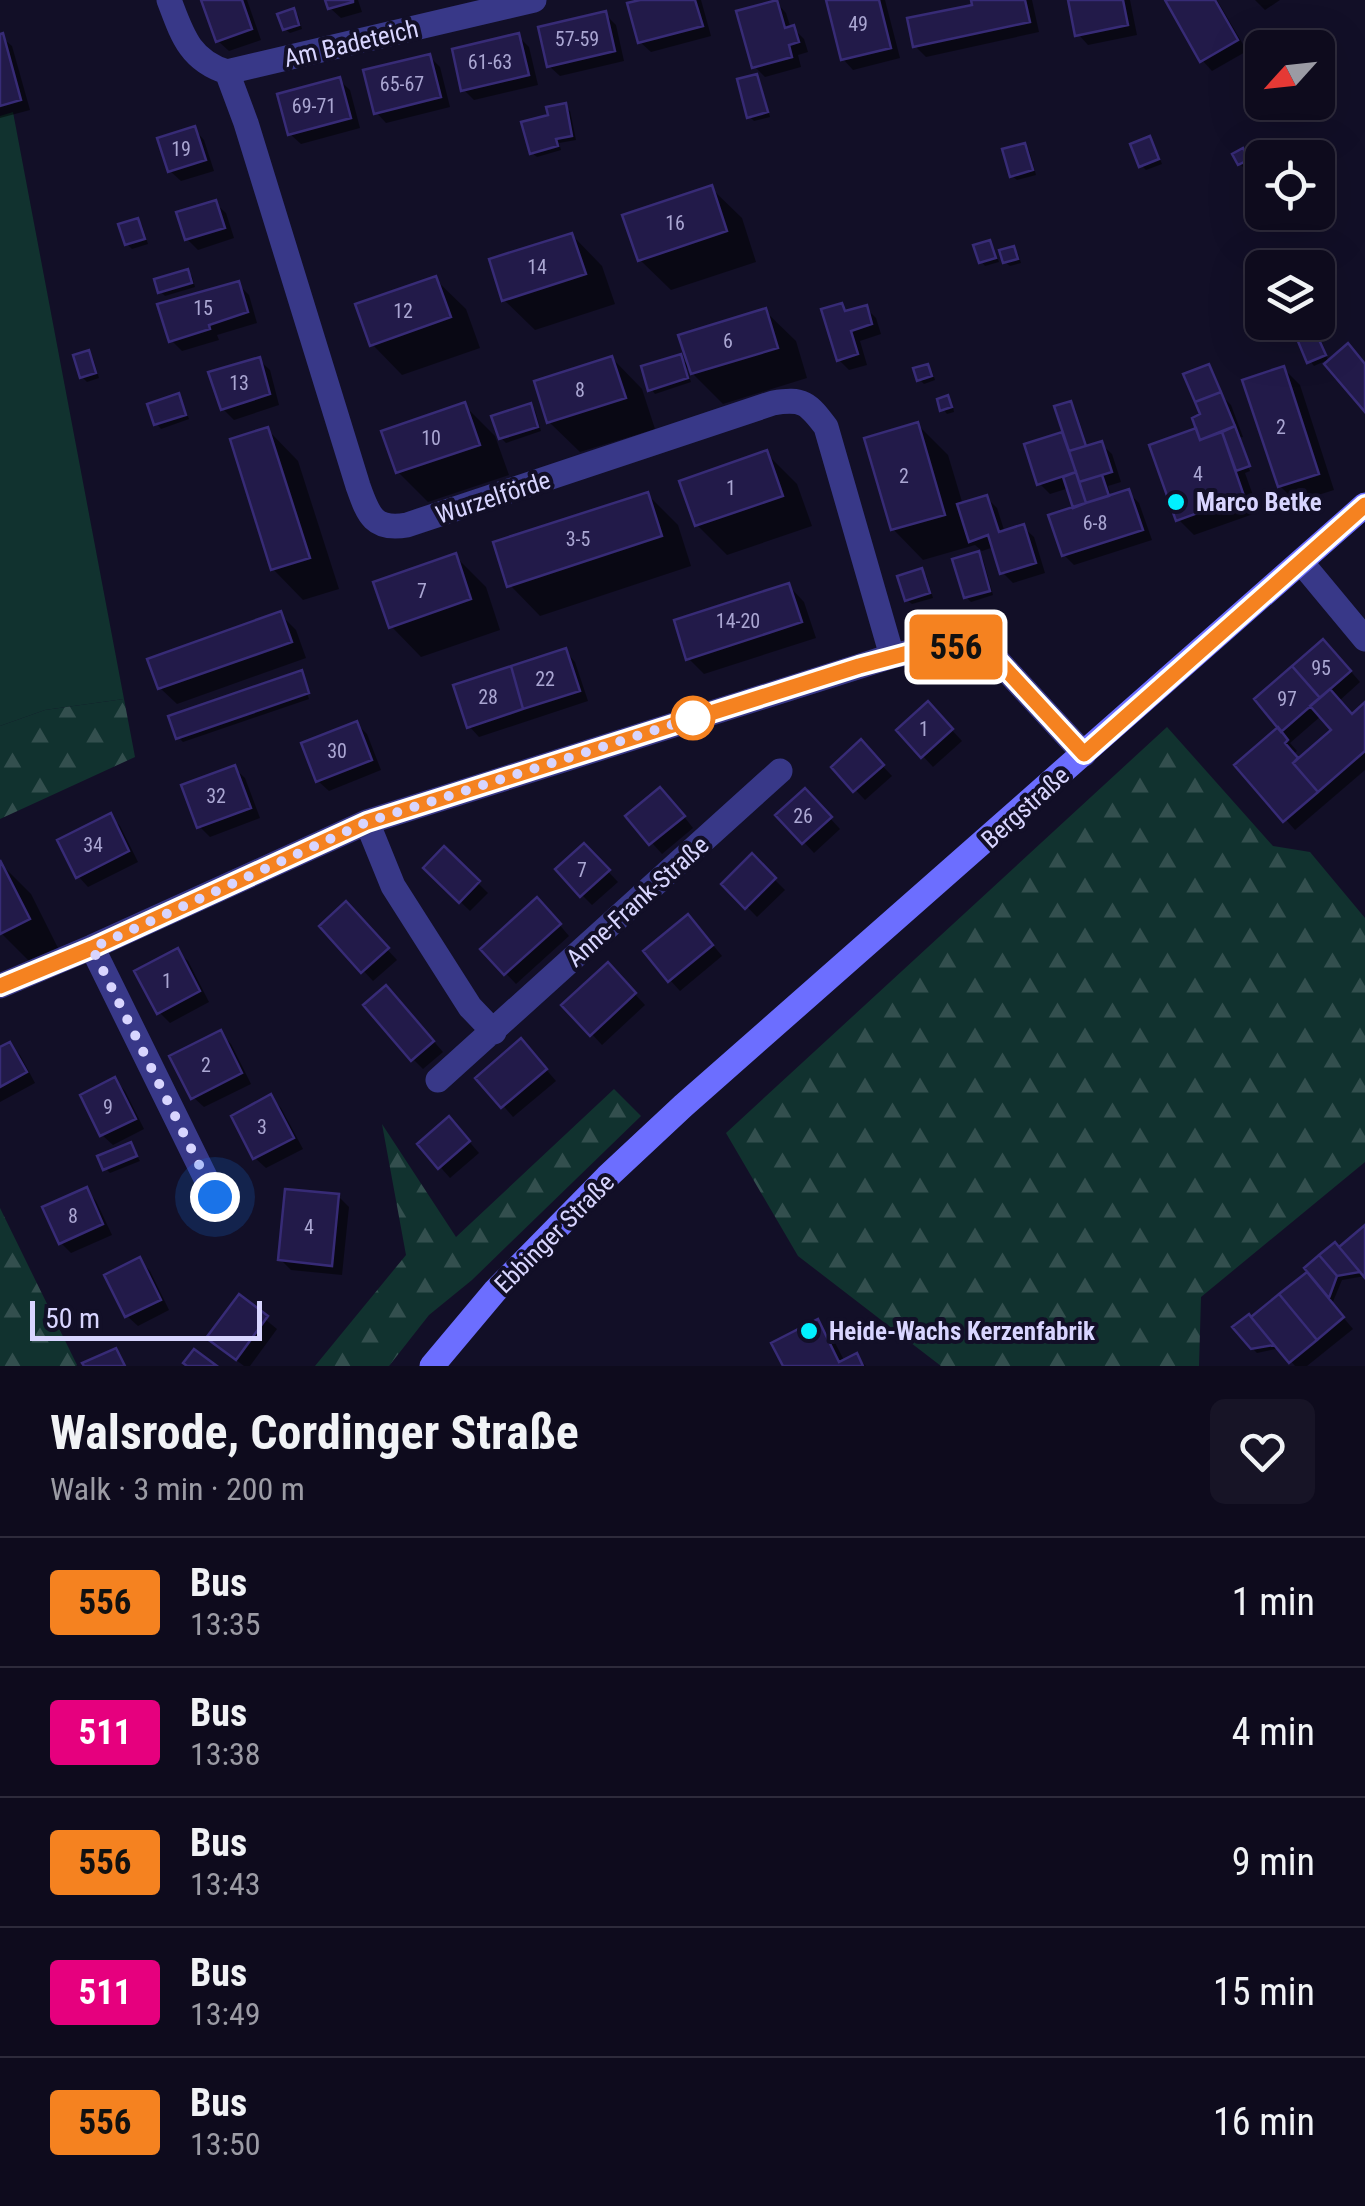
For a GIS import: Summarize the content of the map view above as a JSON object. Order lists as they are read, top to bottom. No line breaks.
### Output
{"streets":{"main road":["Bergstraße","Ebbinger Straße"],"street":["Am Badeteich","Wurzelförde","Anne-Frank-Straße"]},"crossings":[["Am Badeteich","Wurzelförde"],["Bergstraße","Ebbinger Straße"]],"places":["Marco Betke","Heide-Wachs Kerzenfabrik"],"lines":["bus line 556"],"house_numbers":["49","57-59","61-63","65-67","69-71","19","16","14","15","12","6","13","8","2","10","4","2","1","6-8","3-5","7","14-20","95","22","28","97","1","30","32","26","34","7","1","2","9","3","8","4"],"scale_bar":"50 m","north":"bottom left","page":{"on_map":"556","scale":"50 m","heading":["Walsrode, Cordinger Straße","Walk · 3 min · 200 m"],"list":[{"mark":"556","name":"Bus","note":"13:35","value":"1 min"},{"mark":"511","name":"Bus","note":"13:38","value":"4 min"},{"mark":"556","name":"Bus","note":"13:43","value":"9 min"},{"mark":"511","name":"Bus","note":"13:49","value":"15 min"},{"mark":"556","name":"Bus","note":"13:50","value":"16 min"}]}}
